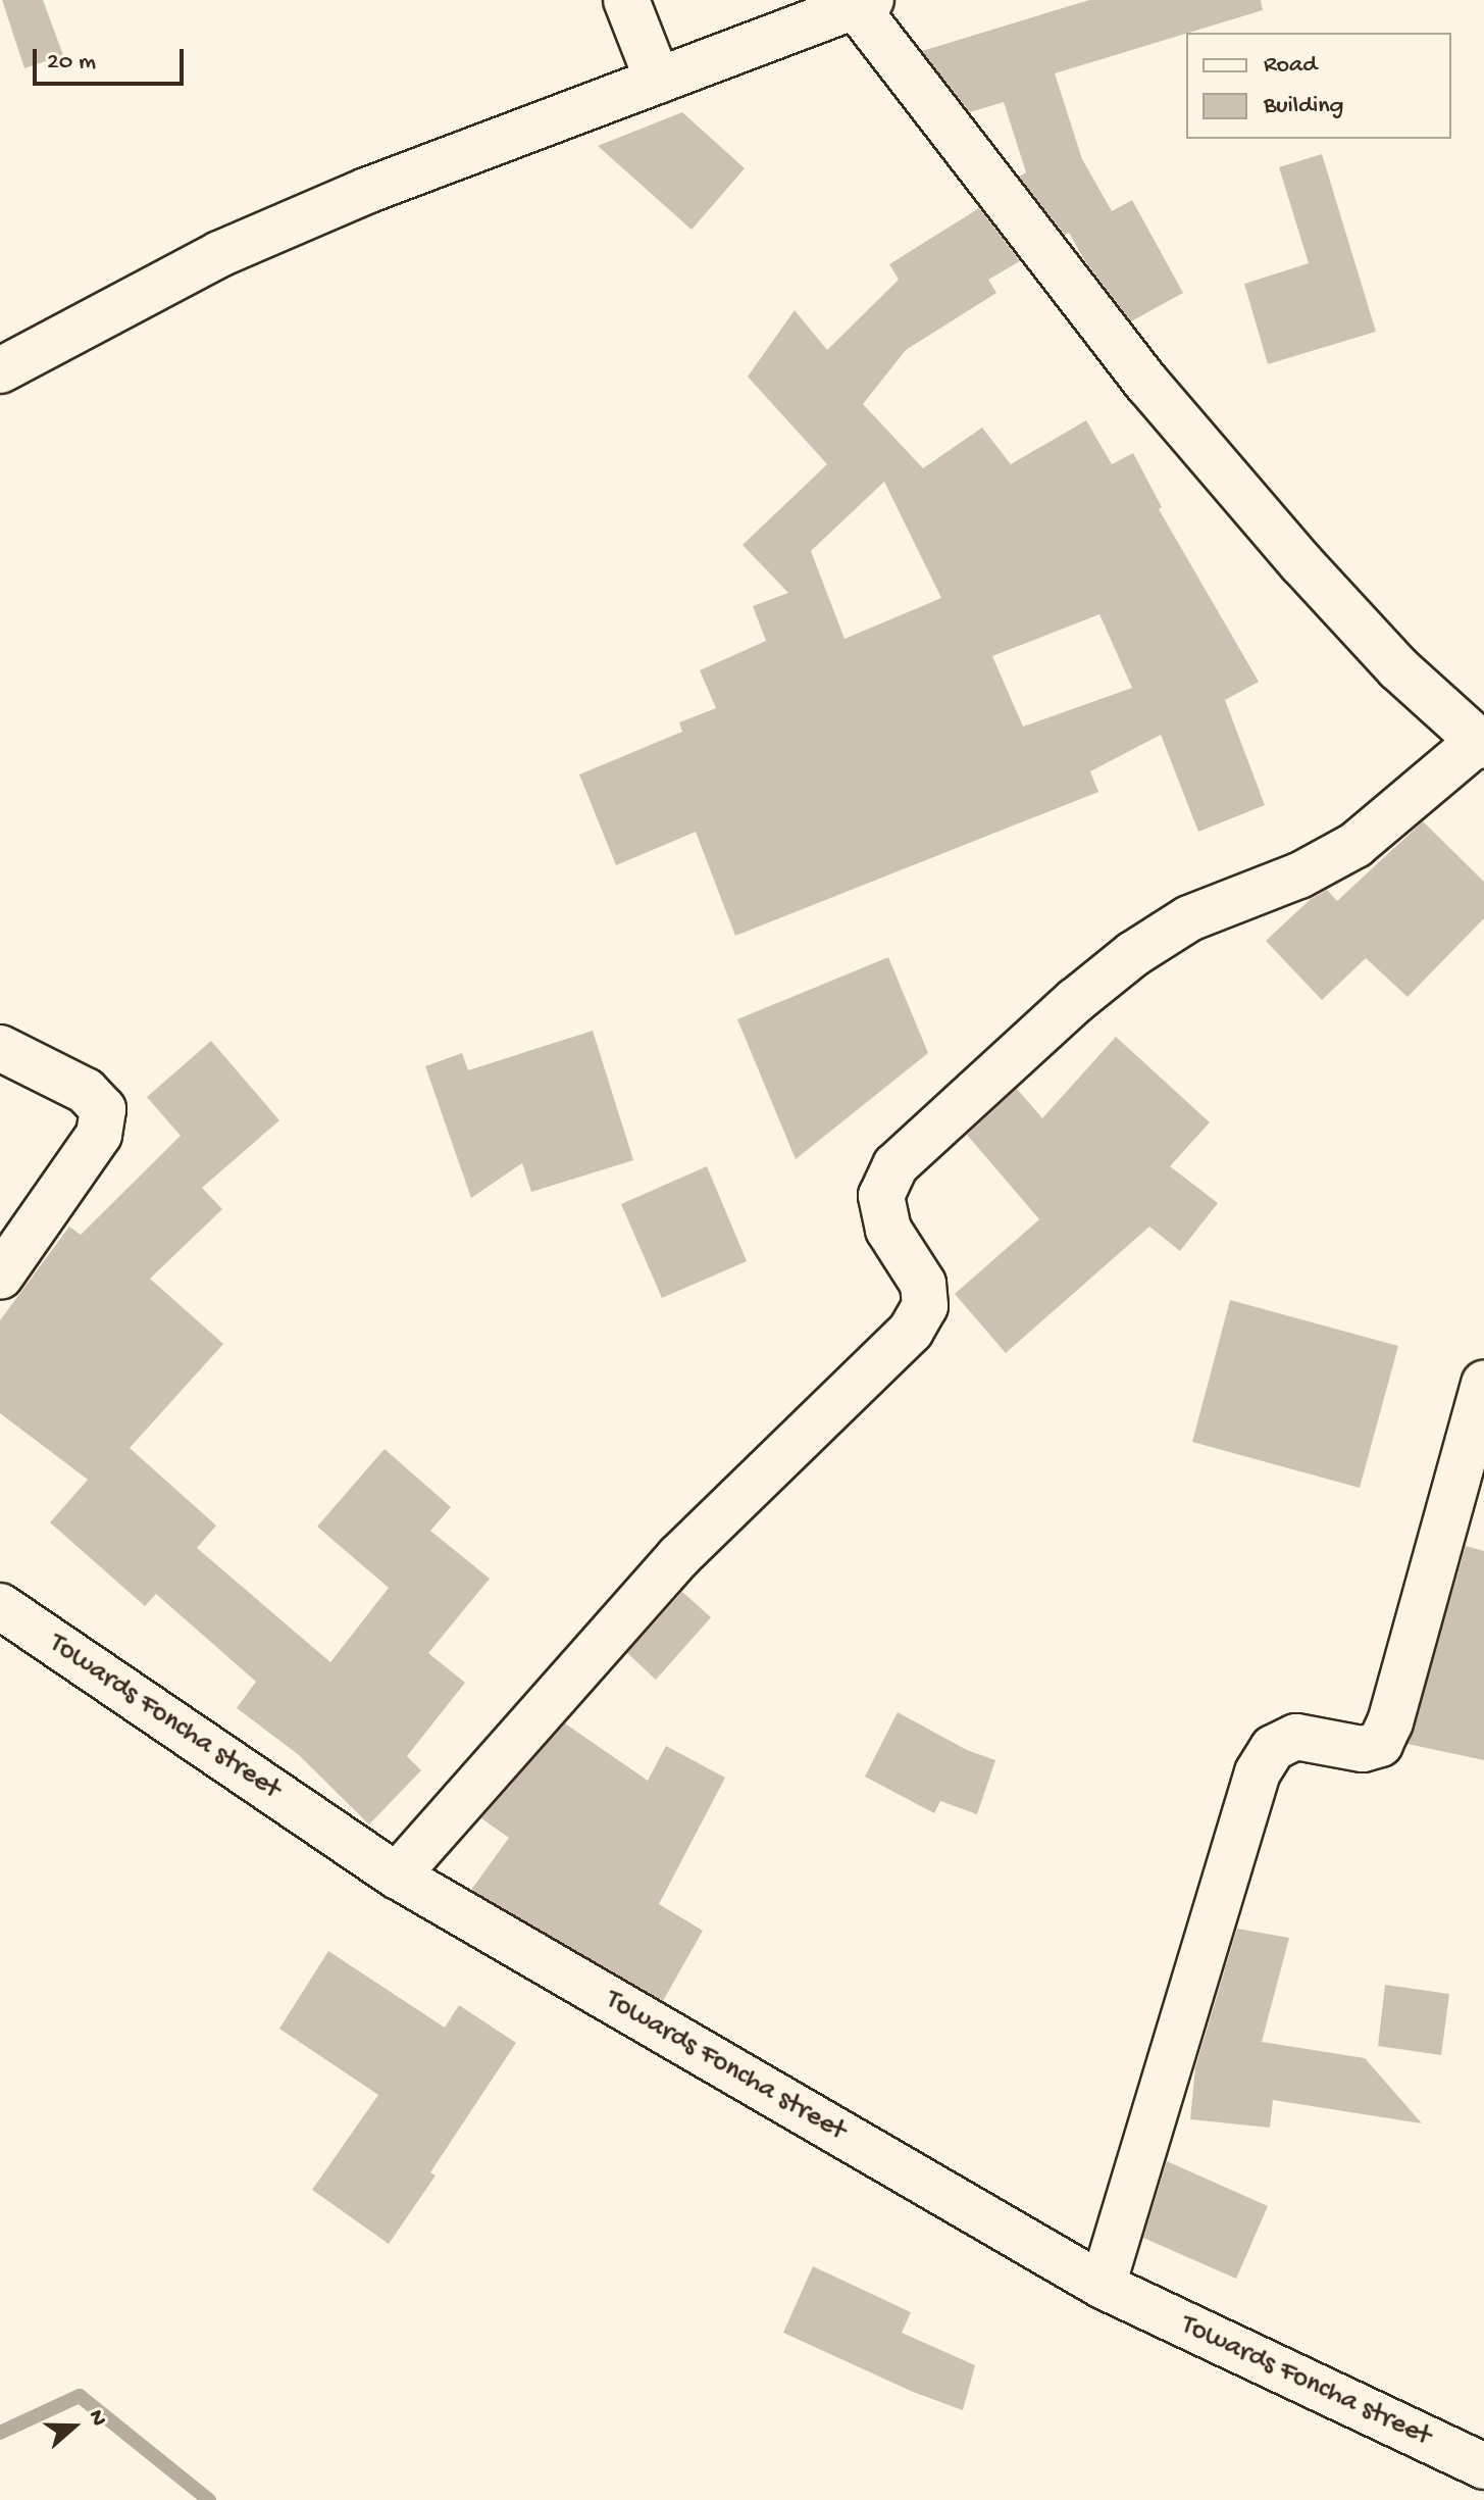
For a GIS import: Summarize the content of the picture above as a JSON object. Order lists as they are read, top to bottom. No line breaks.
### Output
{"streets":{"street":["Towards Foncha street"]},"legend":["Road","Building"],"scale_bar":"20 m","north":"right"}
